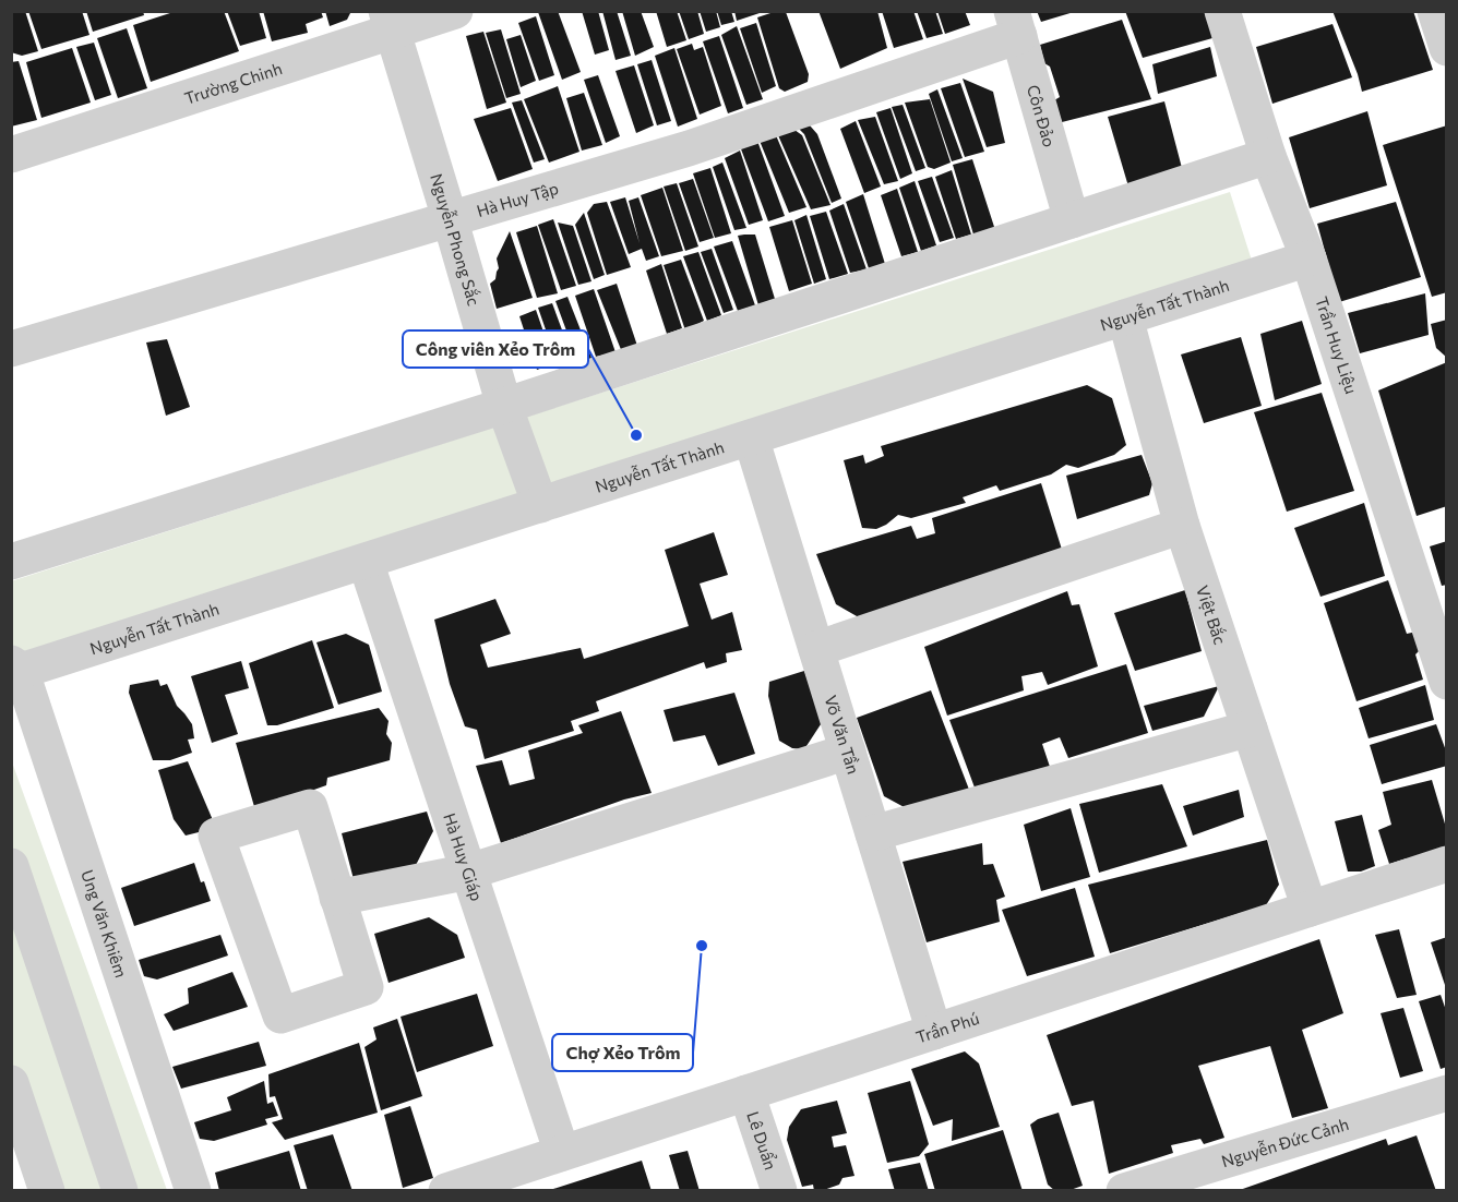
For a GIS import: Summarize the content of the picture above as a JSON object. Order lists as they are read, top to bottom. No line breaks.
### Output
{"streets":{"street":["Trường Chinh","Côn Đảo","Hà Huy Tập","Nguyễn Phong Sắc","Nguyễn Tất Thành","Trần Huy Liệu","Việt Bắc","Võ Văn Tần","Hà Huy Giáp","Ung Văn Khiêm","Trần Phú","Lê Duẩn","Nguyễn Đức Cảnh"]},"crossings":[["Trường Chinh","Nguyễn Phong Sắc"],["Côn Đảo","Hà Huy Tập"],["Hà Huy Tập","Nguyễn Phong Sắc"],["Nguyễn Phong Sắc","Nguyễn Tất Thành"],["Nguyễn Tất Thành","Trần Huy Liệu"],["Nguyễn Tất Thành","Việt Bắc"],["Nguyễn Tất Thành","Võ Văn Tần"],["Nguyễn Tất Thành","Hà Huy Giáp"],["Nguyễn Tất Thành","Ung Văn Khiêm"],["Việt Bắc","Trần Phú"],["Võ Văn Tần","Trần Phú"],["Hà Huy Giáp","Trần Phú"],["Trần Phú","Lê Duẩn"]],"places":["Công viên Xẻo Trôm","Chợ Xẻo Trôm"]}
